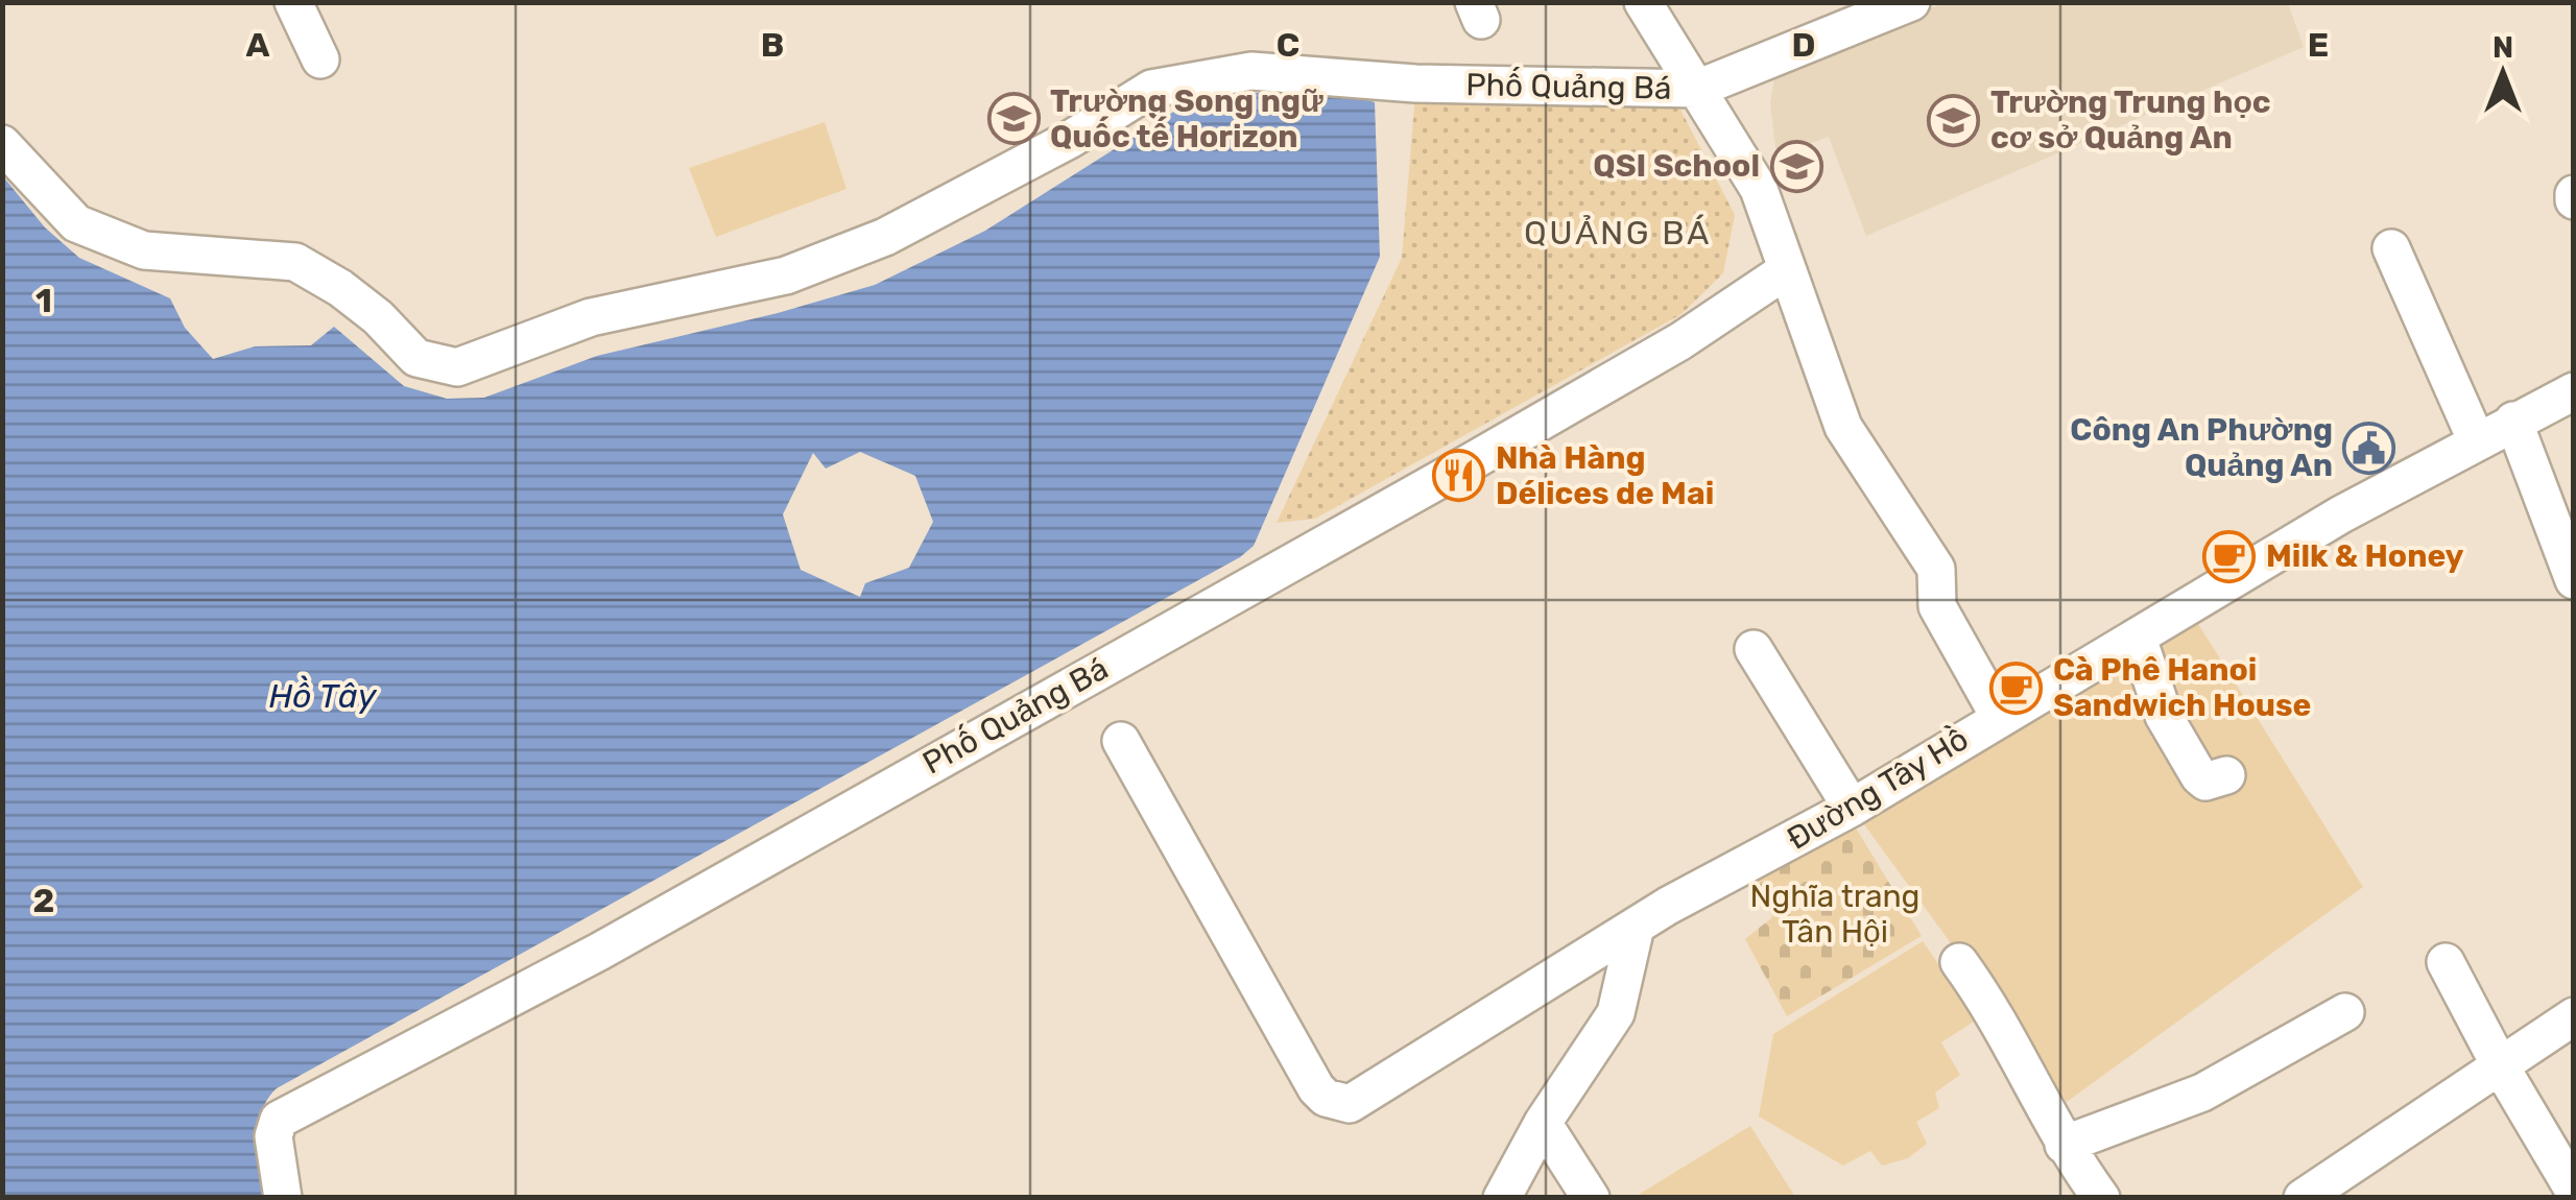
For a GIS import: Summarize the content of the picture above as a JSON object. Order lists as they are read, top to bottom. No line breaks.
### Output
{"streets":{"street":["Phố Quảng Bá","Đường Tây Hồ"]},"districts":["QUẢNG BÁ"],"water":["Hồ Tây"],"parks":["Nghĩa trang Tân Hội"],"places":{"school or university":["Trường Song ngữ Quốc tế Horizon","Trường Trung học cơ sở Quảng An","QSI School"],"public building":["Công An Phường Quảng An"],"restaurant":["Nhà Hàng Délices de Mai"],"cafe":["Milk & Honey","Cà Phê Hanoi Sandwich House"]},"north":"top","grid":{"columns":["A","B","C","D","E"],"rows":["1","2"]}}
